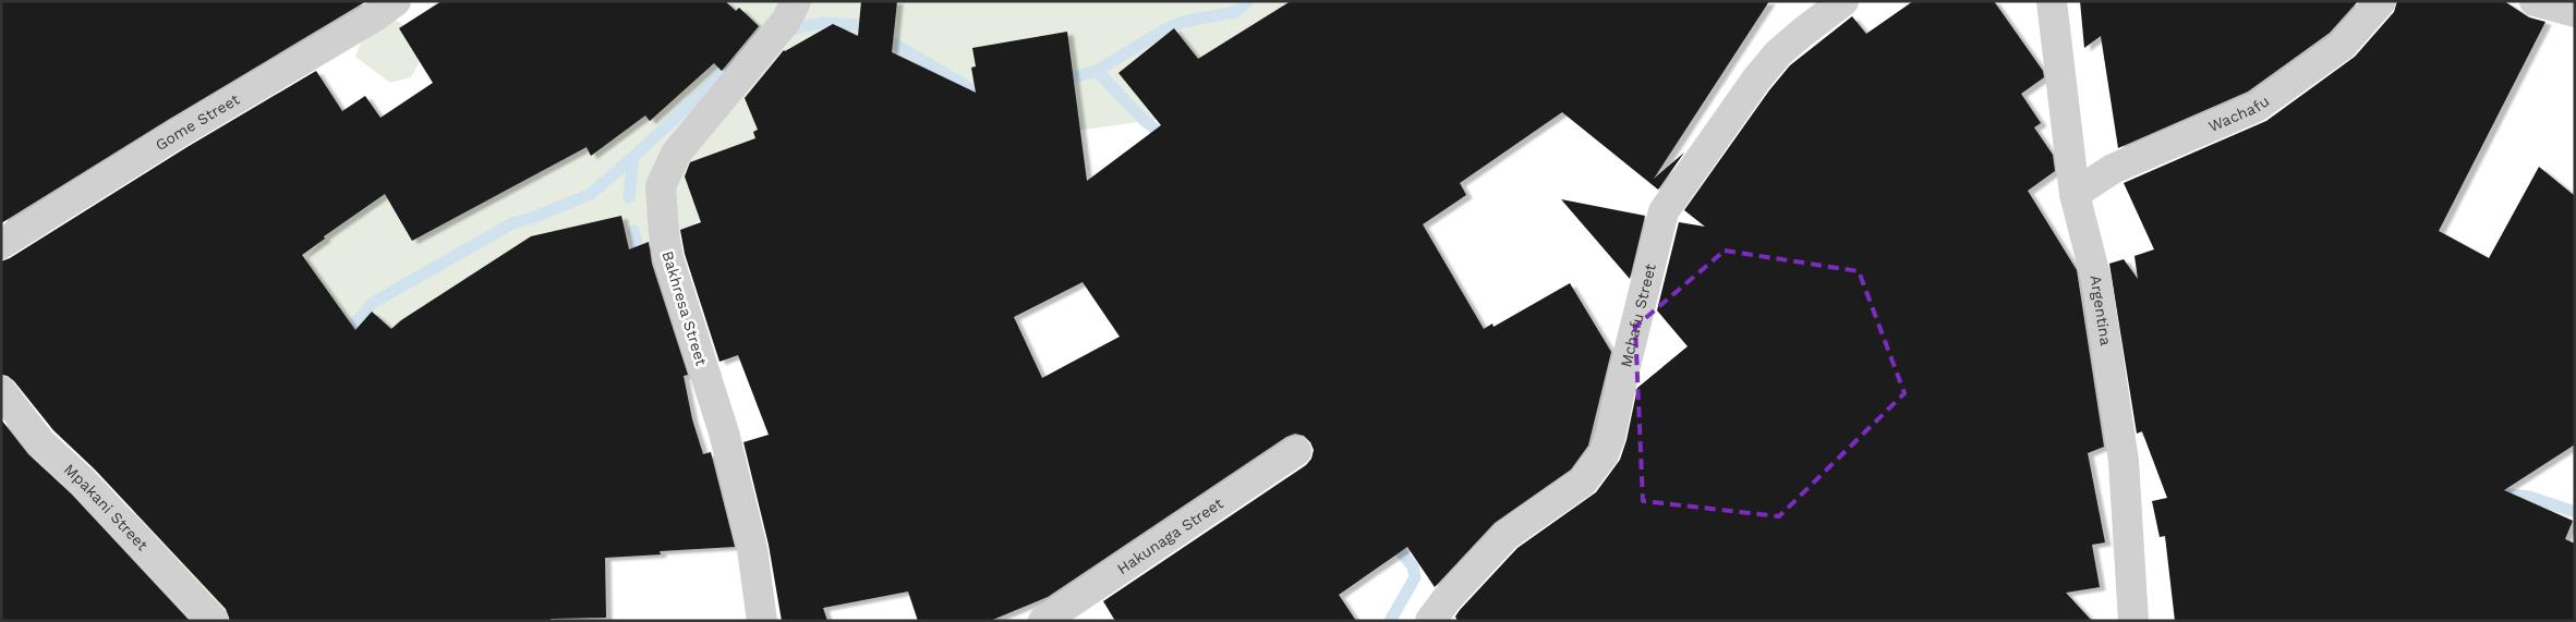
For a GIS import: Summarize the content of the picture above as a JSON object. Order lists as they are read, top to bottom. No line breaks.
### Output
{"streets":{"street":["Wachafu","Gome Street","Bakhresa Street","Argentina","Mchafu Street","Mpakani Street","Hakunaga Street"]},"crossings":[["Wachafu","Argentina"]]}
